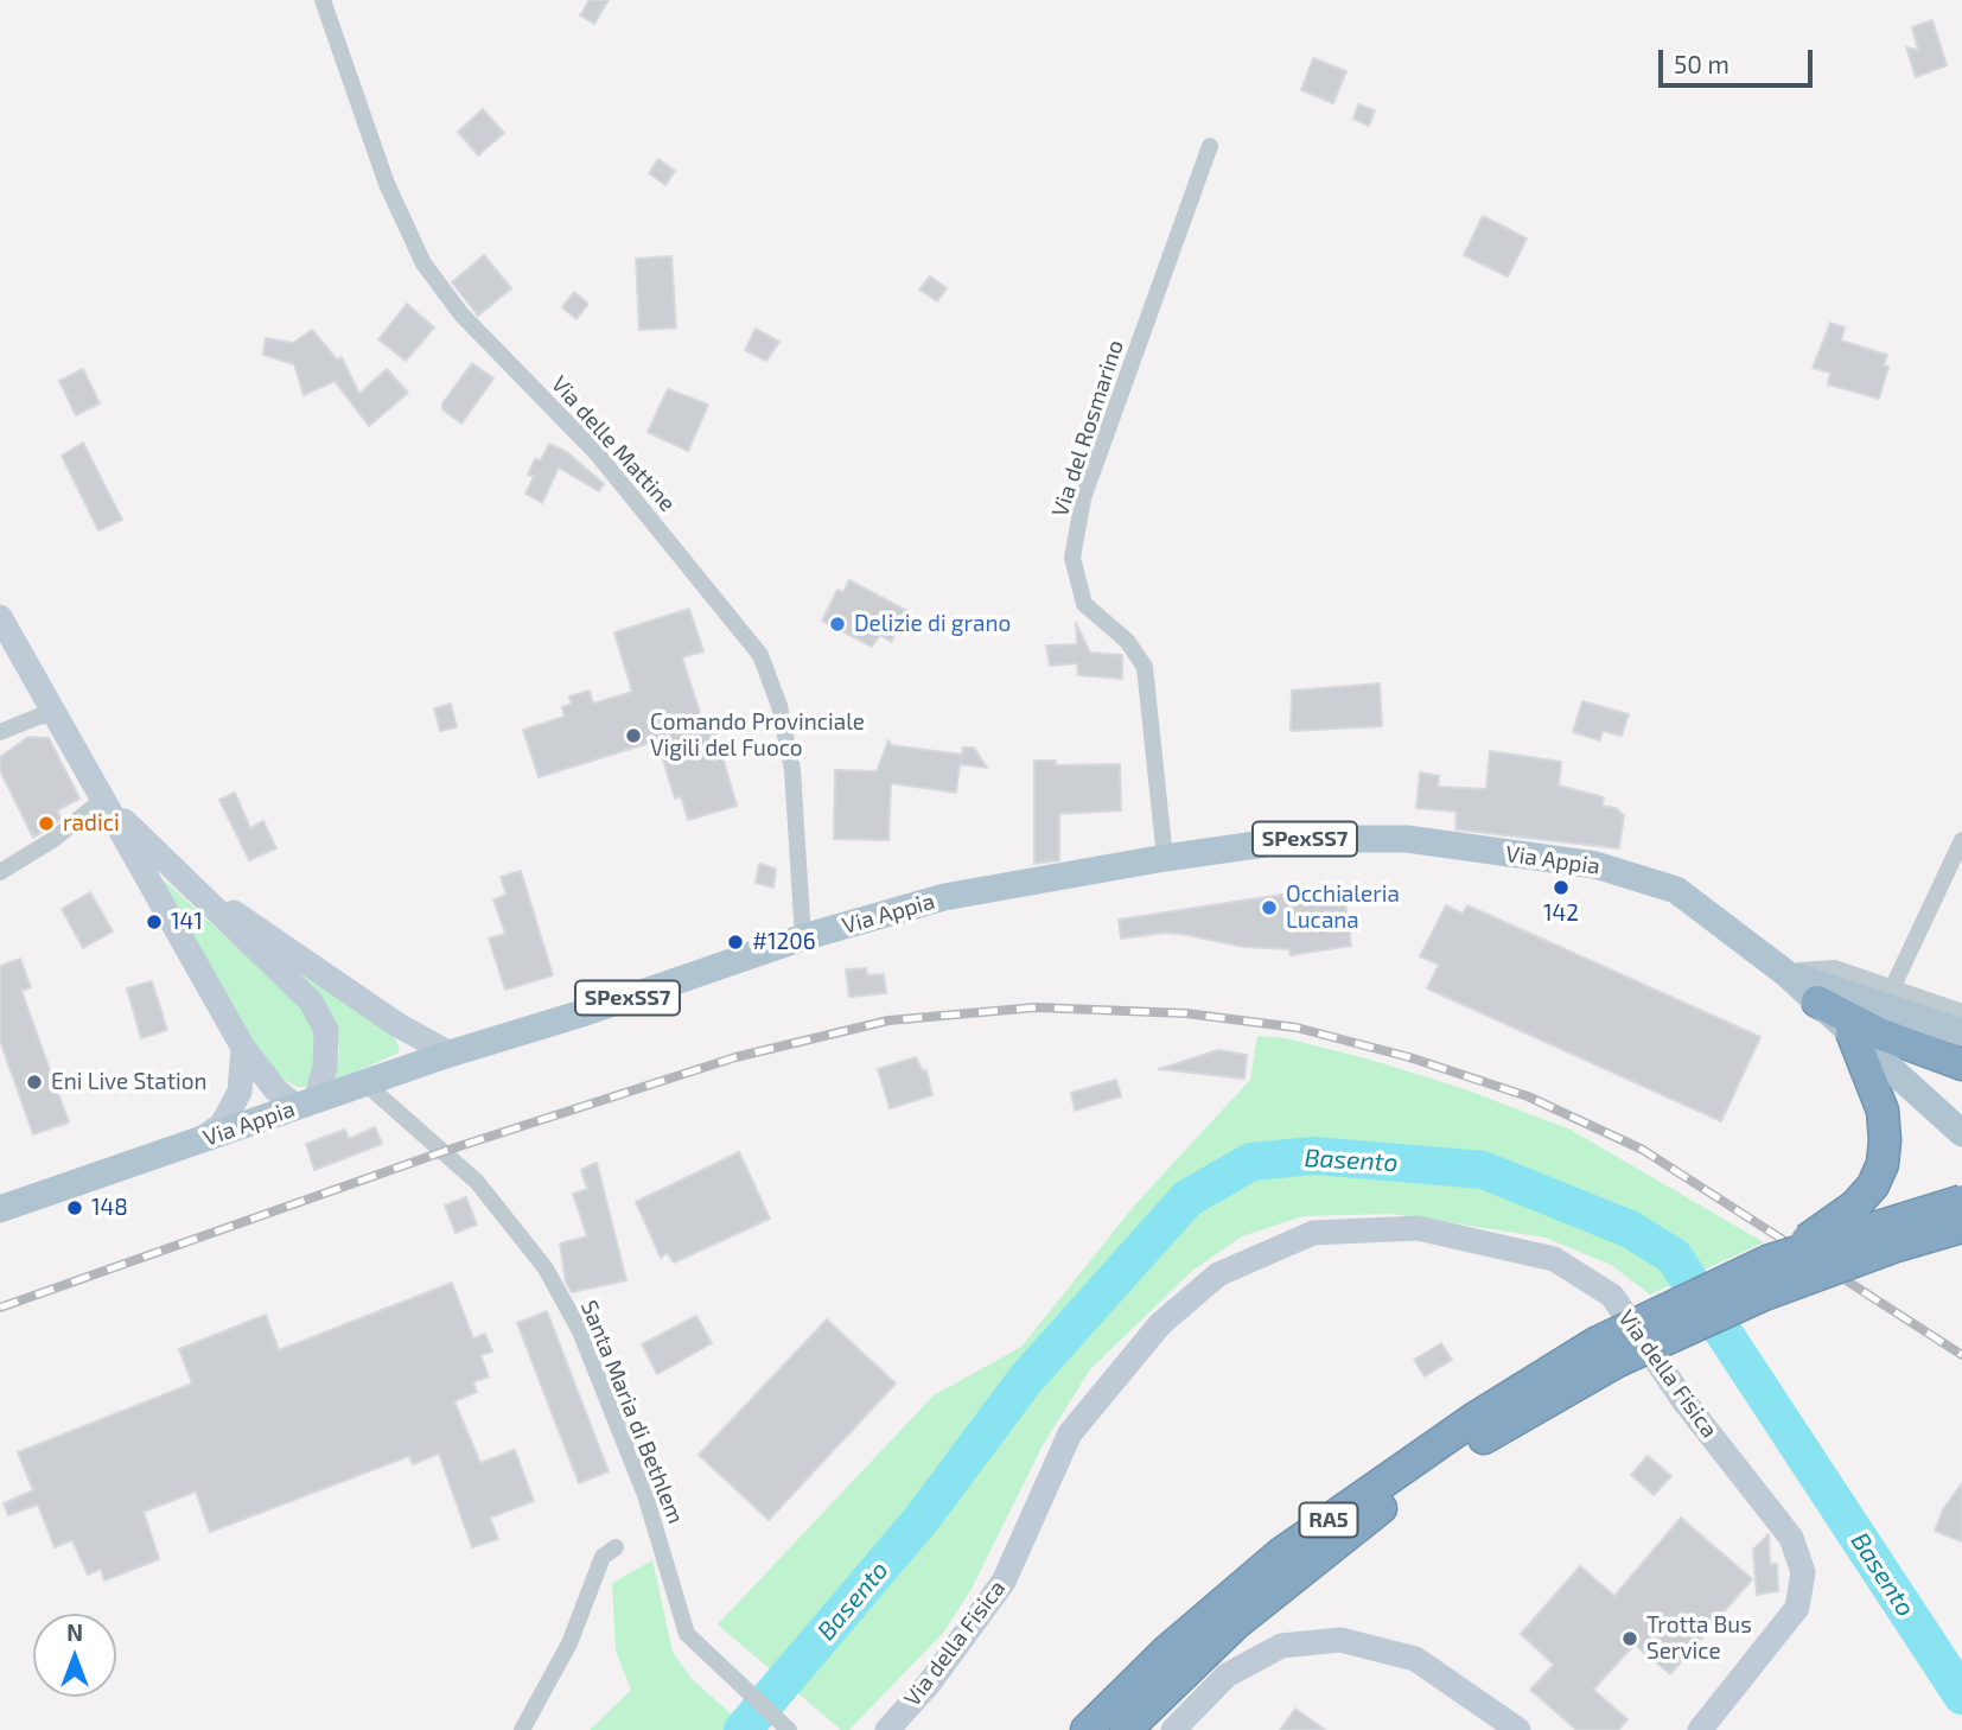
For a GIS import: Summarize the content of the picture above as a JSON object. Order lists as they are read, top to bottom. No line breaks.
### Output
{"streets":{"highway":["RA5"],"main road":["SPexSS7","Via Appia"],"street":["Via del Rosmarino","Via delle Mattine","Via della Fisica","Santa Maria di Bethlem"]},"crossings":[["Via del Rosmarino","Via Appia"],["Via delle Mattine","Via Appia"],["SPexSS7","Via Appia"],["Via Appia","Santa Maria di Bethlem"]],"water":["Basento"],"places":["Delizie di grano","Comando Provinciale Vigili del Fuoco","radici","142","Occhialeria Lucana","141","#1206","Eni Live Station","148","Trotta Bus Service"],"scale_bar":"50 m","north":"top"}
